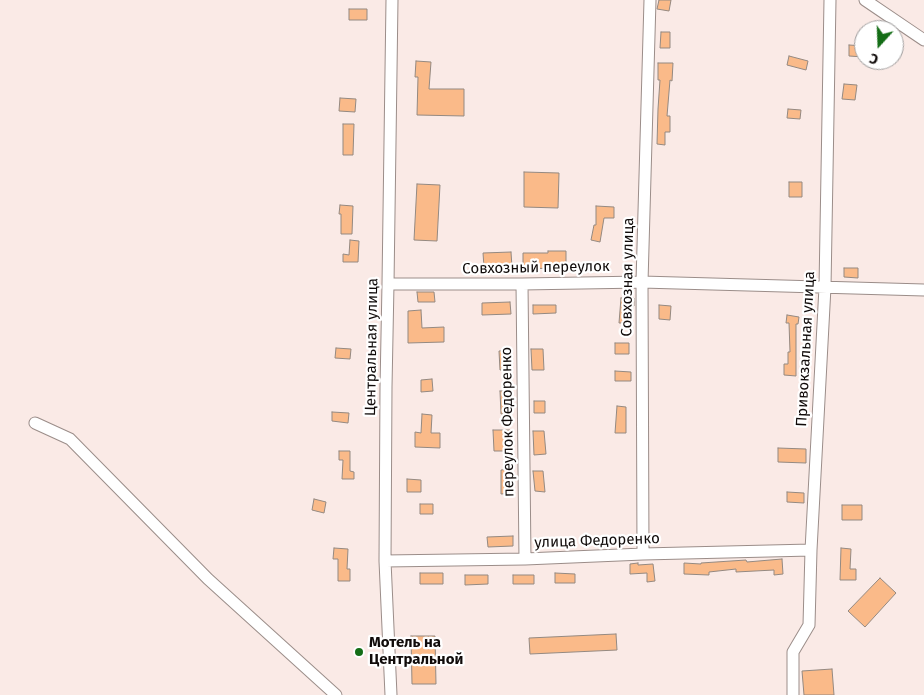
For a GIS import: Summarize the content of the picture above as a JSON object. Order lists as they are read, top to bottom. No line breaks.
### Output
{"streets":{"street":["Совхозный переулок","Совхозная улица","Центральная улица","Привокзальная улица","переулок Федоренко","улица Федоренко"]},"crossings":[["Совхозный переулок","Совхозная улица"],["Совхозный переулок","Центральная улица"],["Совхозный переулок","Привокзальная улица"],["Совхозный переулок","переулок Федоренко"],["Совхозная улица","улица Федоренко"],["Центральная улица","улица Федоренко"],["Привокзальная улица","улица Федоренко"],["переулок Федоренко","улица Федоренко"]],"places":["Мотель на Центральной"],"north":"bottom"}
